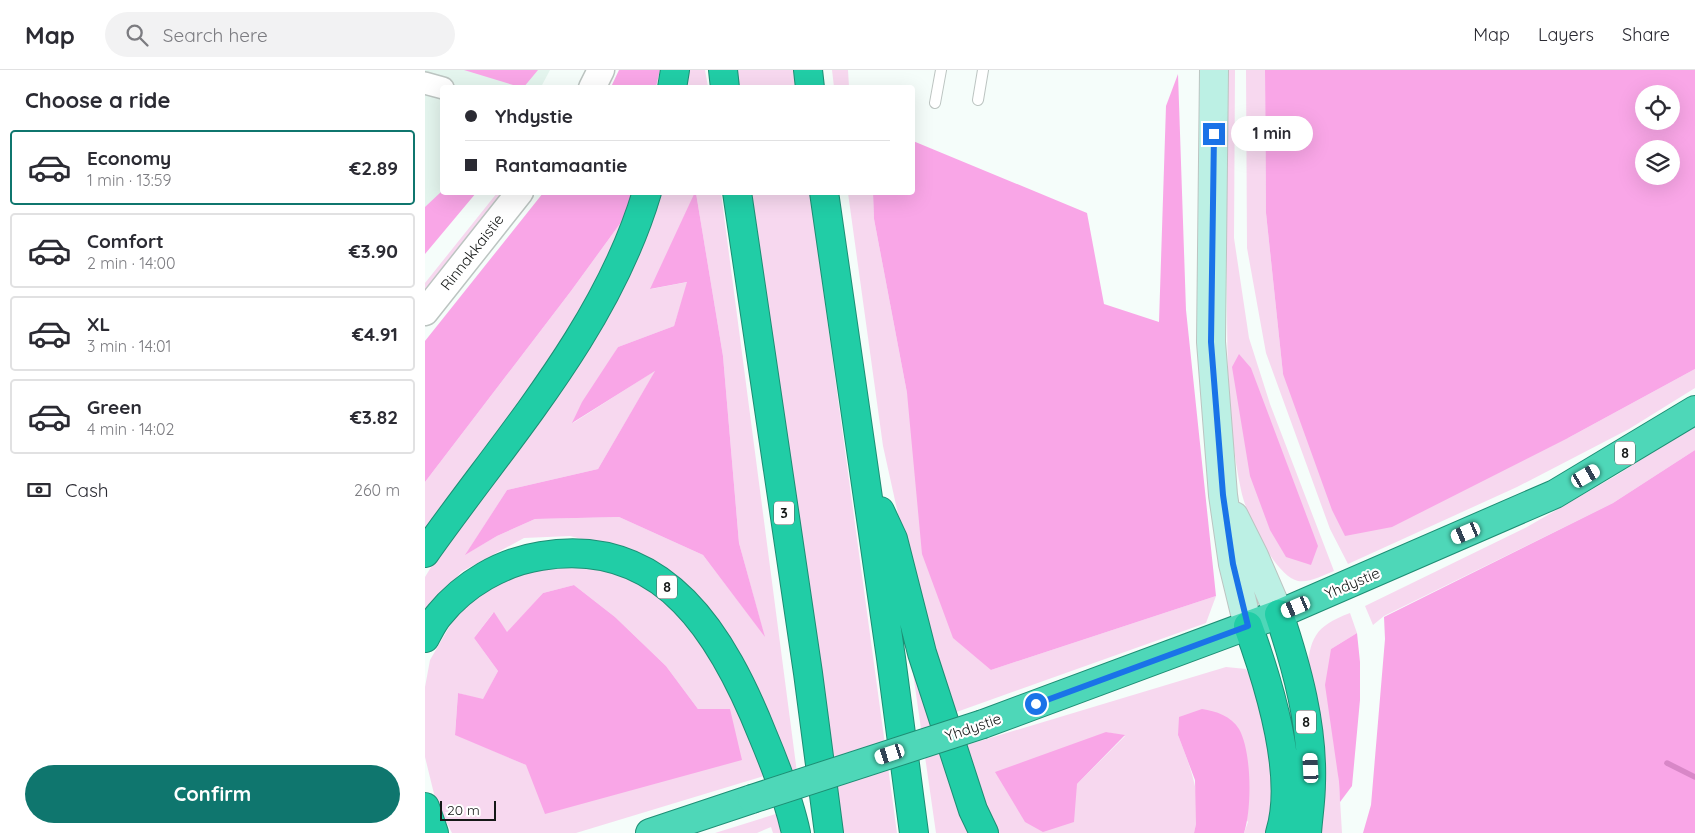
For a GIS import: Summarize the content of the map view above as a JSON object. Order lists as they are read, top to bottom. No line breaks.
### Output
{"streets":{"highway":["8","3","Yhdystie"],"street":["Rinnakkaistie"]},"crossings":[["8","Yhdystie"]],"scale_bar":"20 m","page":{"header":"Map","search":"Search here","nav":["Map","Layers","Share"],"heading":"Choose a ride","banner":["Yhdystie","Rantamaantie"],"bubble":"1 min","list":[{"name":"Economy","note":"1 min · 13:59","value":"€2.89"},{"name":"Comfort","note":"2 min · 14:00","value":"€3.90"},{"name":"XL","note":"3 min · 14:01","value":"€4.91"},{"name":"Green","note":"4 min · 14:02","value":"€3.82"}],"pay":["Cash","260 m"],"buttons":"Confirm","scale":"20 m"}}
